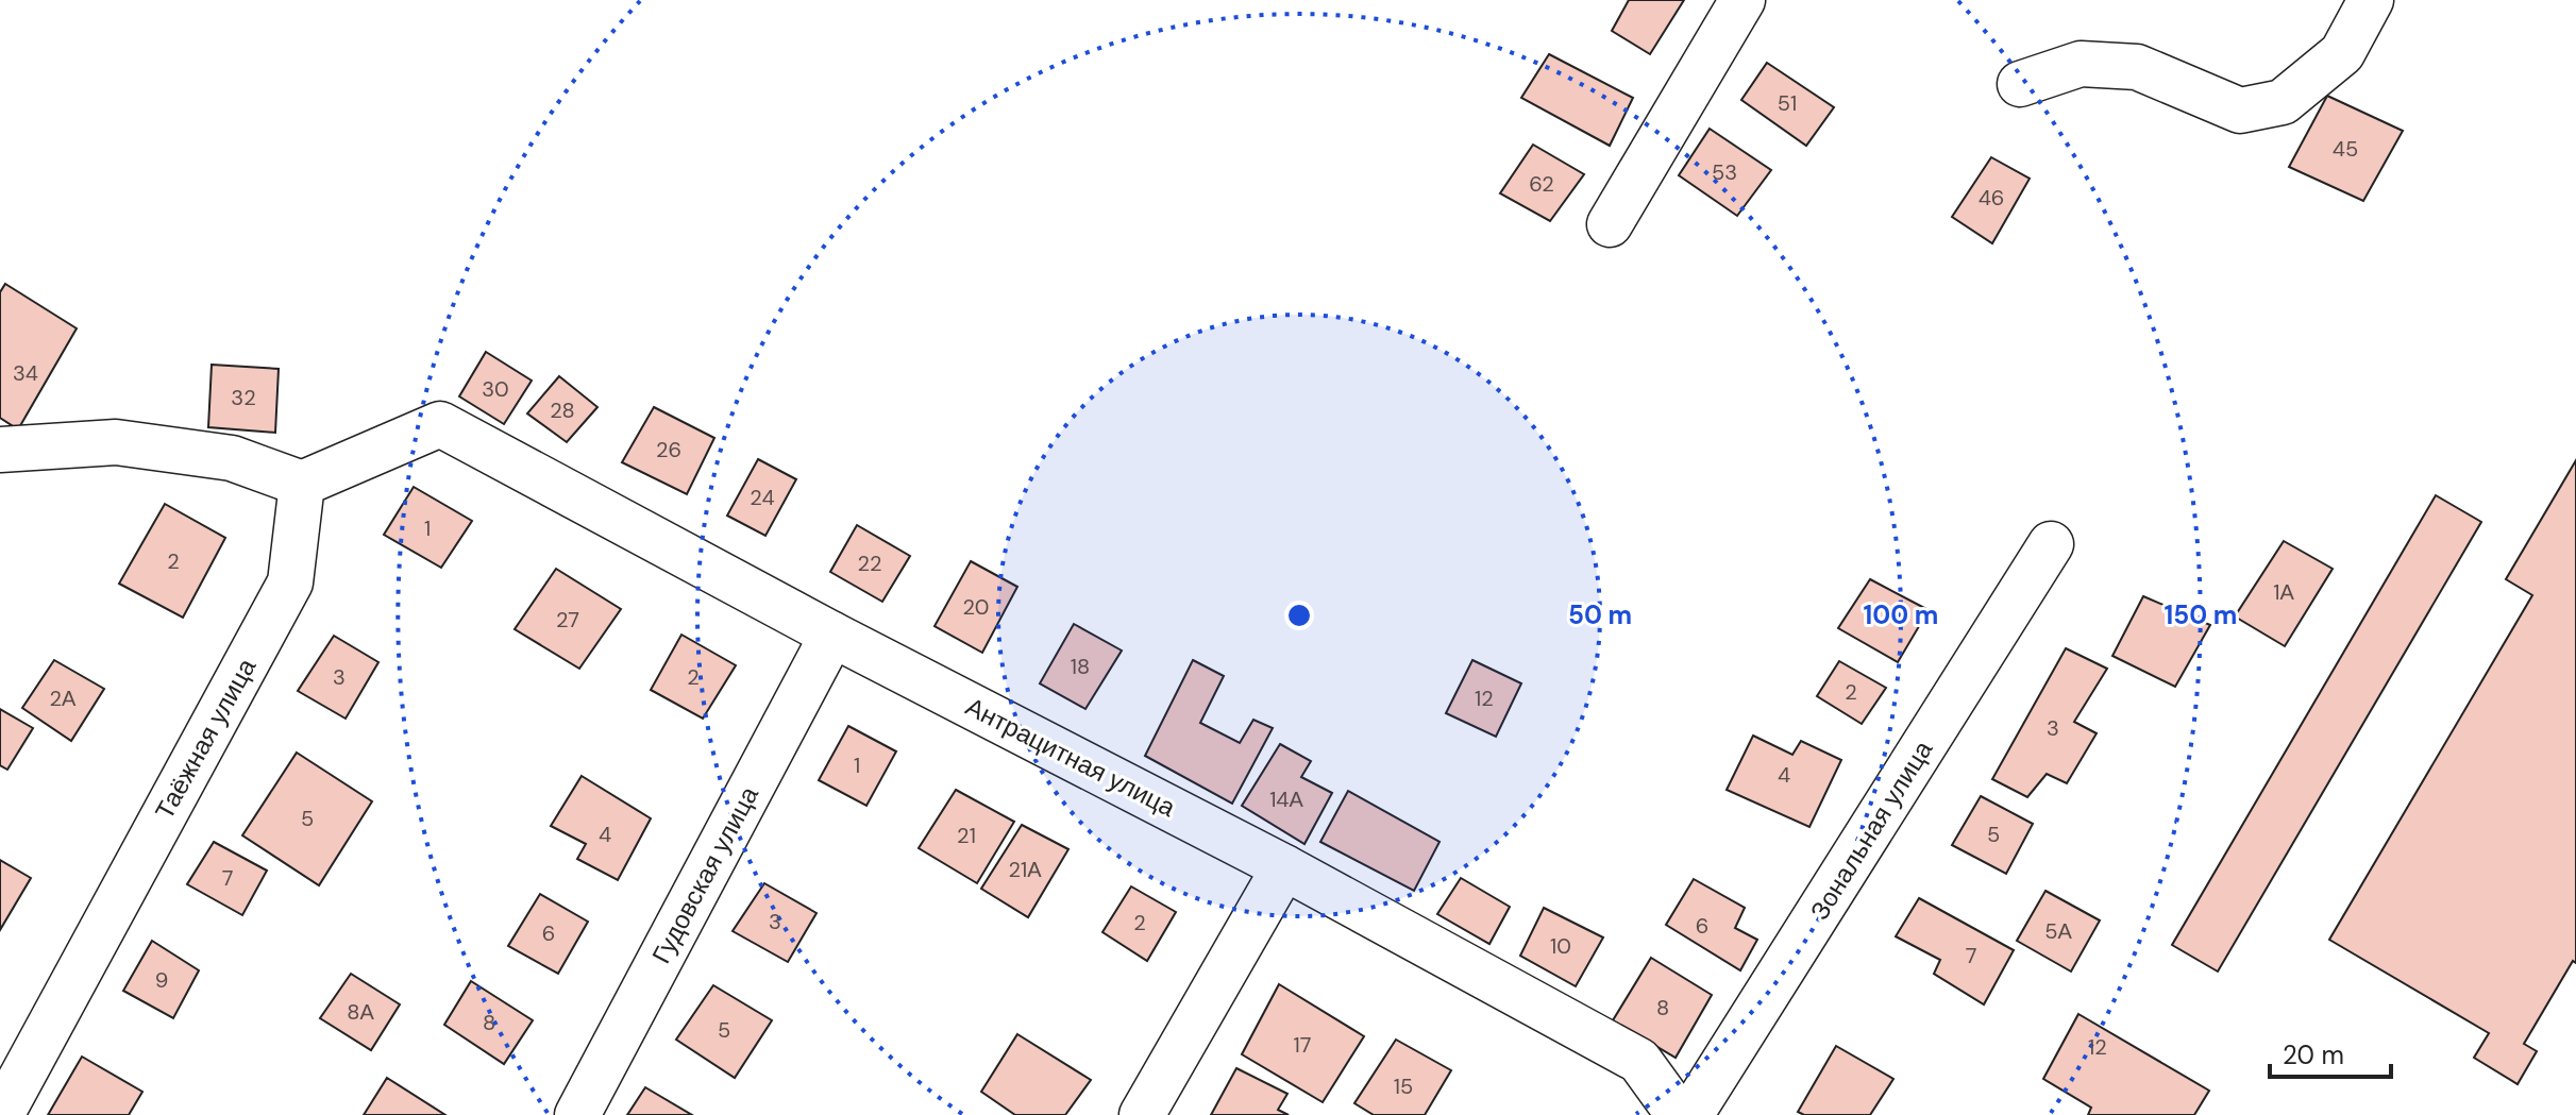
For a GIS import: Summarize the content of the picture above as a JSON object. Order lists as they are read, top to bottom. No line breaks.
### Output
{"streets":{"street":["Таёжная улица","Антрацитная улица","Зональная улица","Гудовская улица"]},"crossings":[["Таёжная улица","Антрацитная улица"],["Антрацитная улица","Гудовская улица"]],"house_numbers":["51","45","53","62","46","34","30","32","28","26","24","1","2","22","1А","20","27","18","3","2","2","2А","12","3","1","4","14А","5","4","5","21","21А","7","3","2","6","5А","6","10","7","9","8","8А","8","5","17","12","15"],"scale_bar":"20 m","rings":["50 m","100 m","150 m"]}
